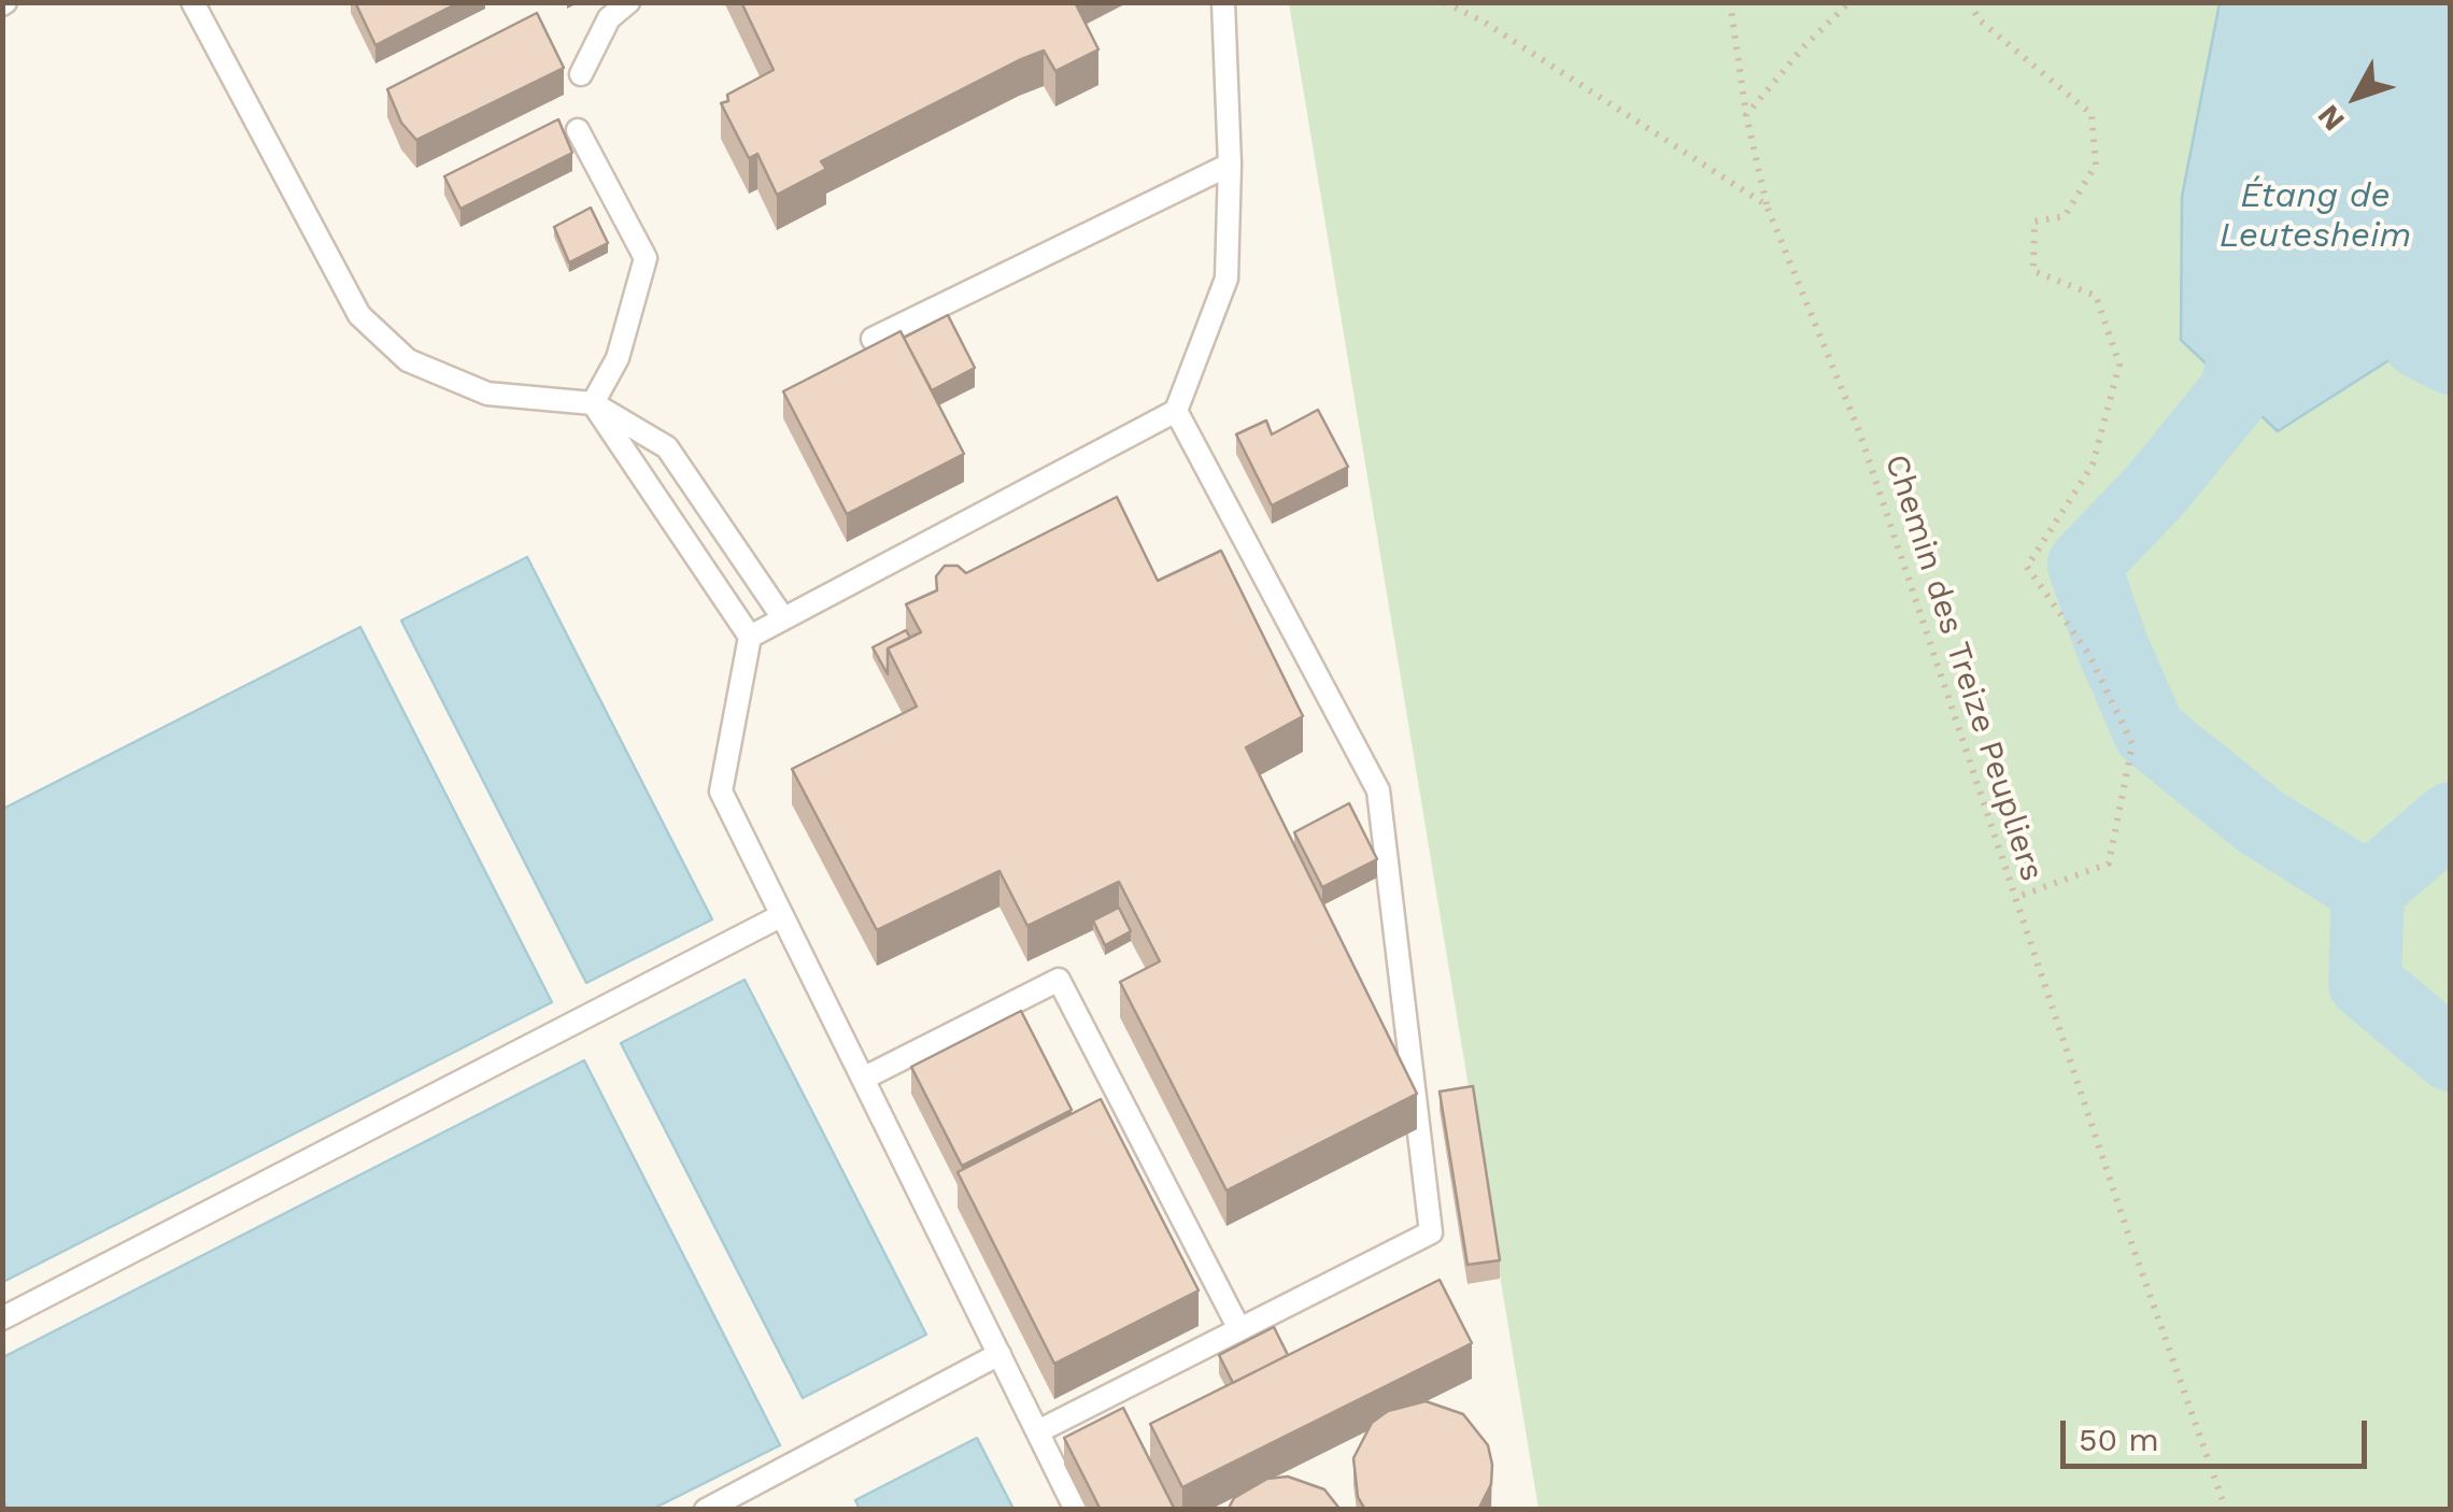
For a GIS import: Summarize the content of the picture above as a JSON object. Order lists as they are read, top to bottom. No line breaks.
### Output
{"streets":{"path":["Chemin des Treize Peupliers"]},"water":["Étang de Leutesheim"],"scale_bar":"50 m","north":"bottom left"}
